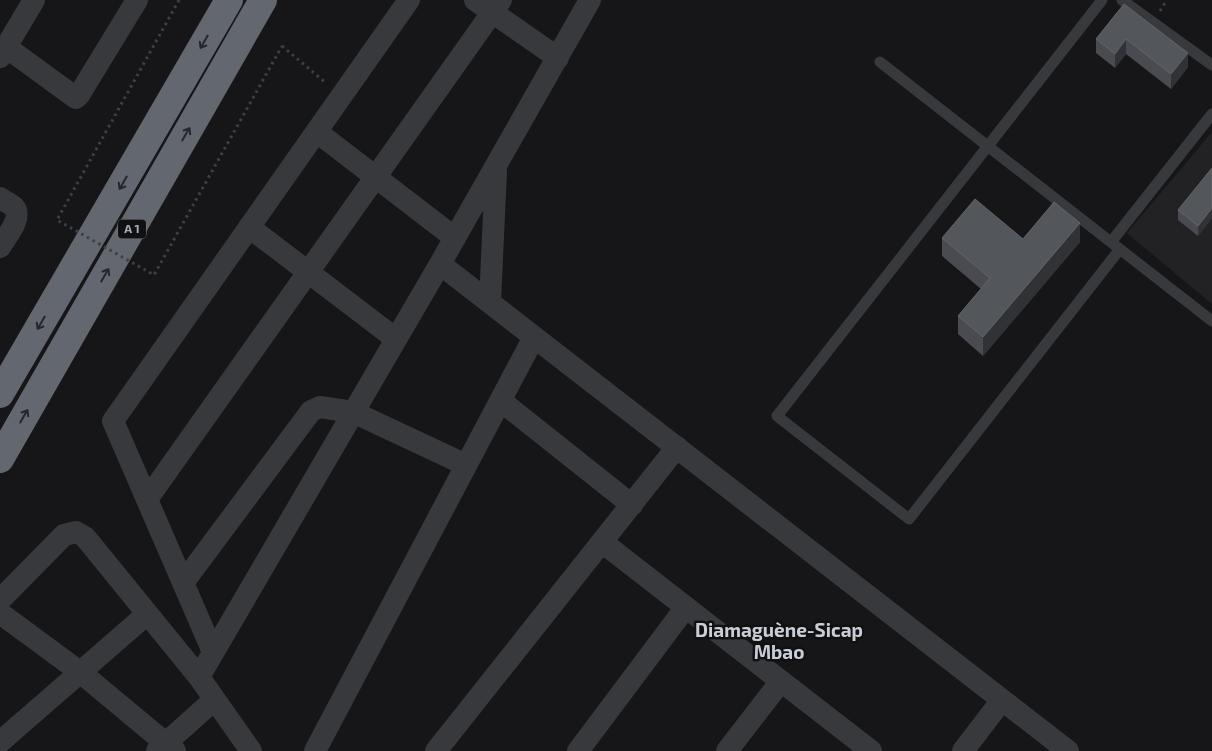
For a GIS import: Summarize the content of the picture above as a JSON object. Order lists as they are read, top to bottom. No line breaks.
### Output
{"streets":{"highway":["A 1"]},"districts":["Diamaguène-Sicap Mbao"]}
